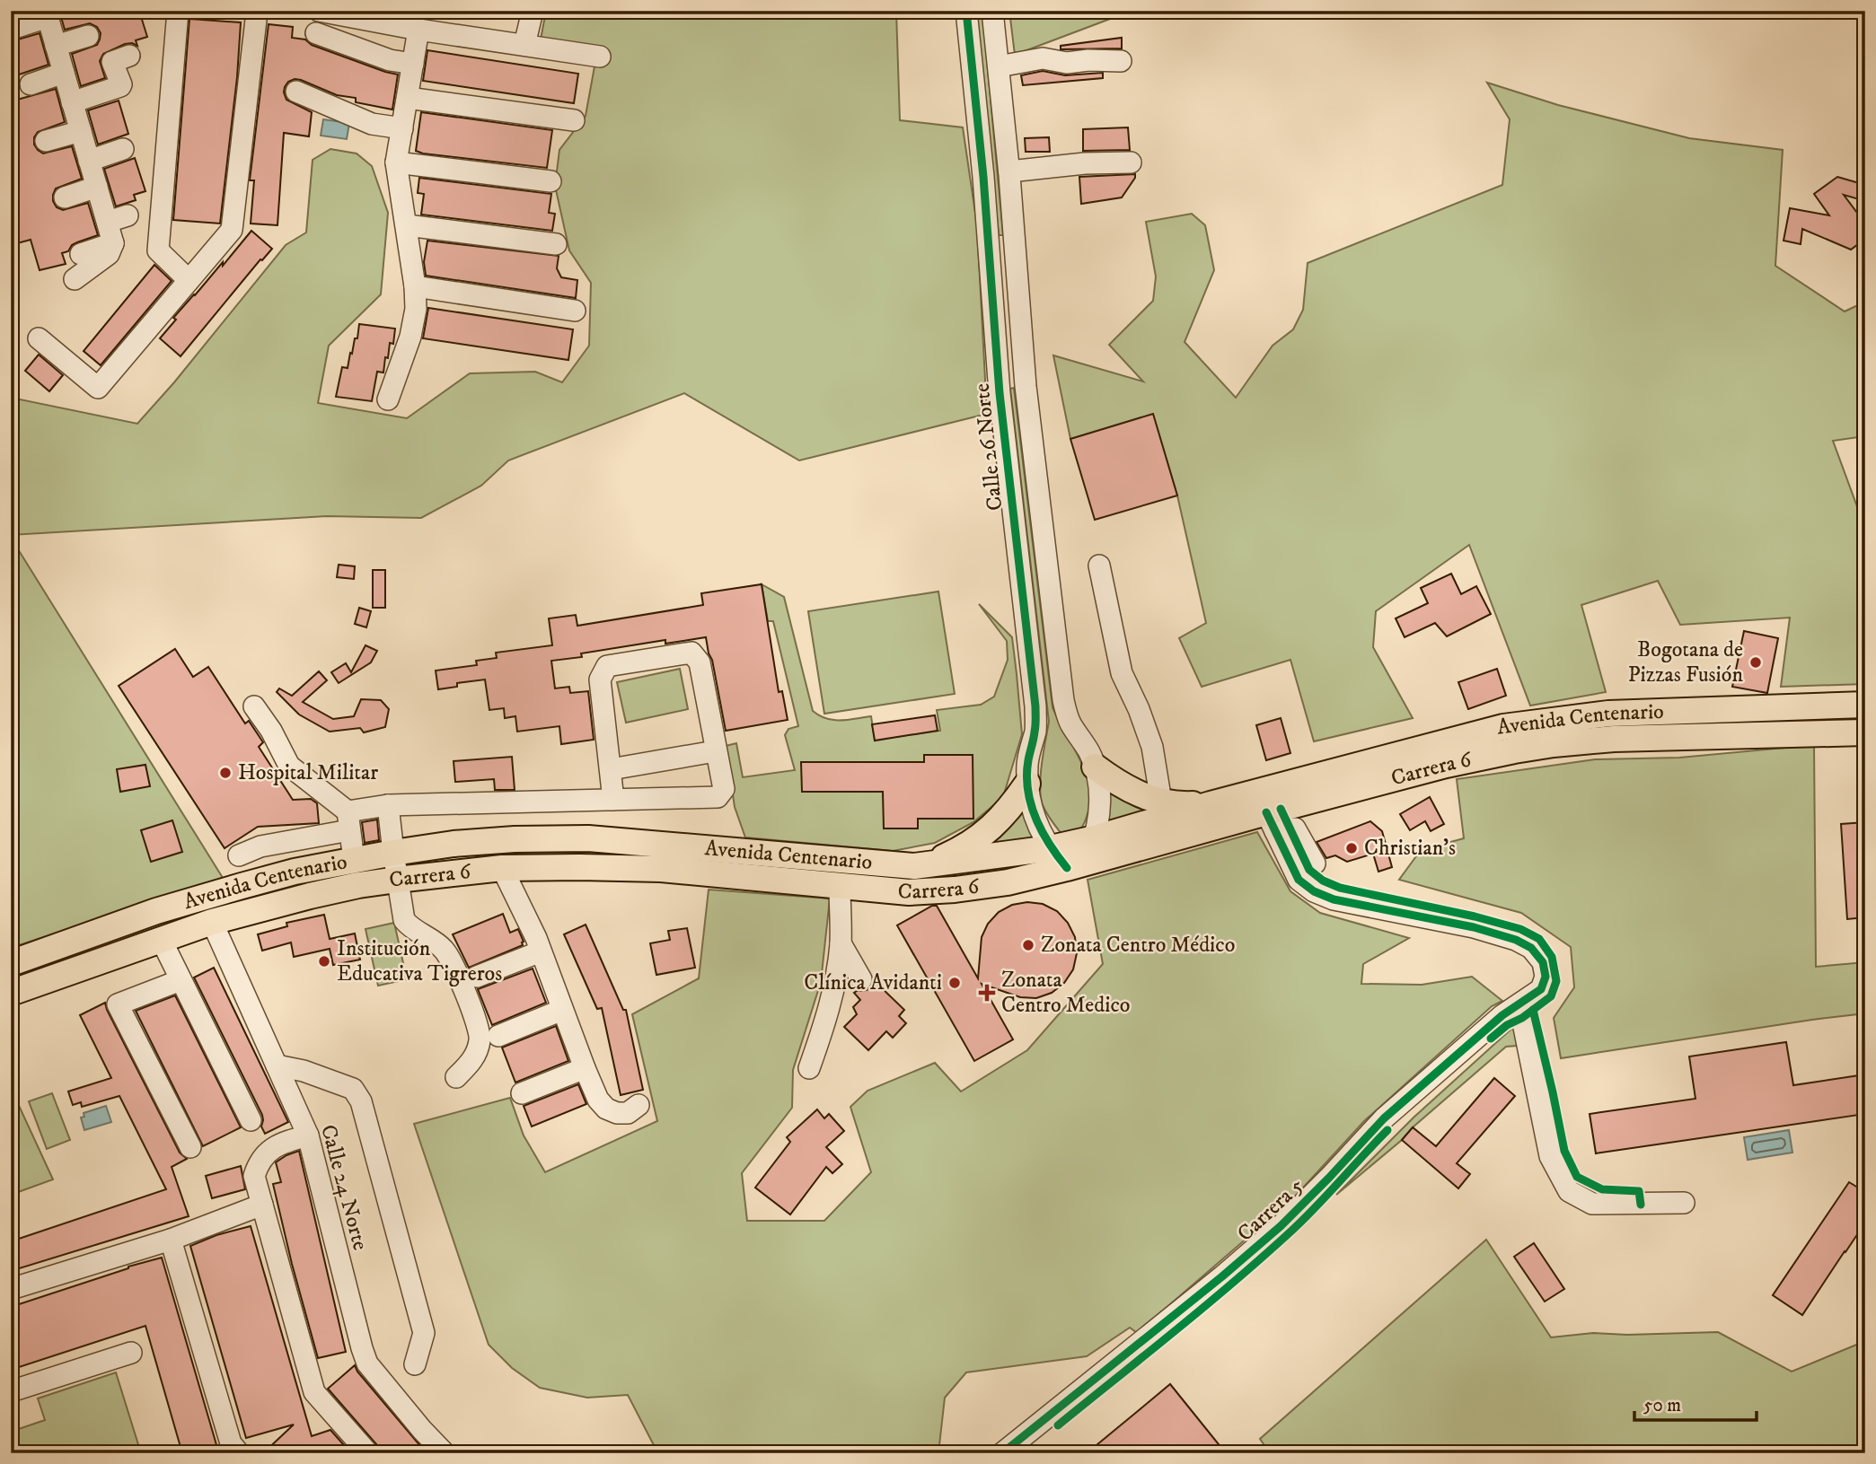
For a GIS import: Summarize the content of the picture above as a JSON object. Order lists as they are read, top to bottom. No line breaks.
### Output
{"streets":{"main road":["Avenida Centenario","Carrera 6"],"street":["Calle 26 Norte","Calle 24 Norte","Carrera 5"]},"crossings":[["Calle 26 Norte","Avenida Centenario"],["Calle 26 Norte","Carrera 6"],["Carrera 6","Calle 24 Norte"],["Carrera 6","Carrera 5"]],"places":{"other":["Bogotana de Pizzas Fusión","Hospital Militar","Christian's","Zonata Centro Médico","Institución Educativa Tigreros","Clínica Avidanti"],"health":["Zonata Centro Medico"]},"scale_bar":"50 m"}
